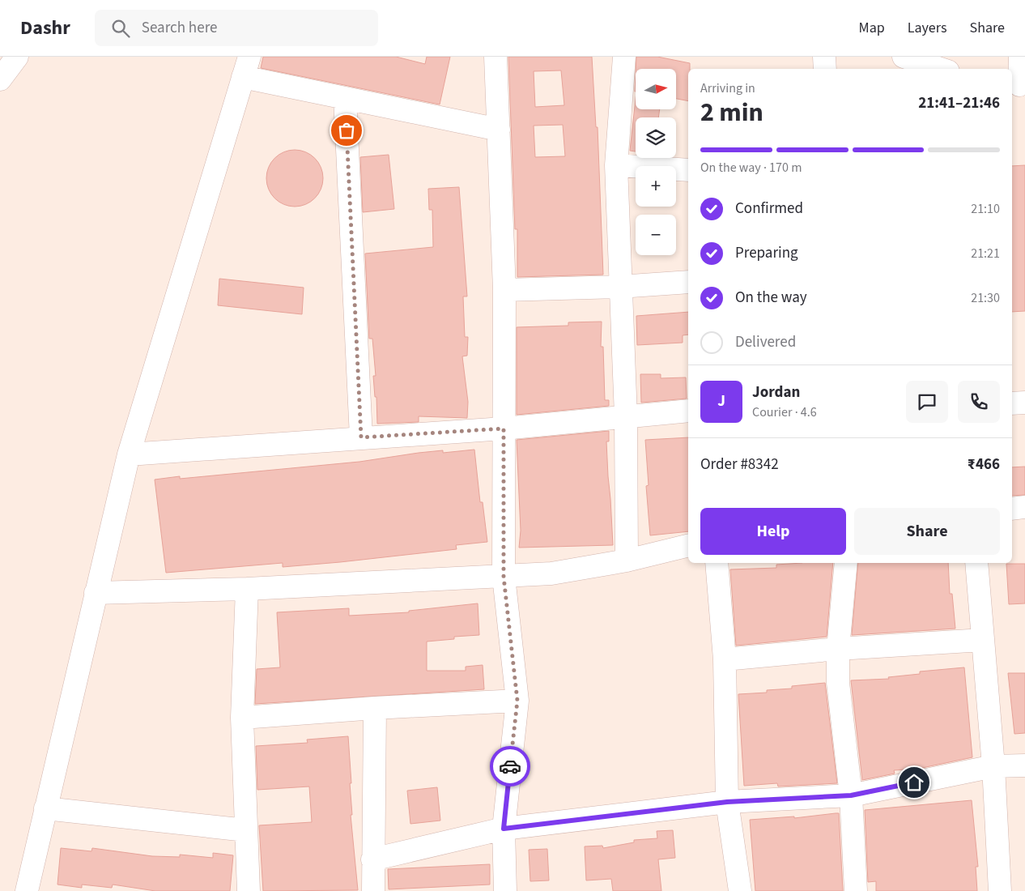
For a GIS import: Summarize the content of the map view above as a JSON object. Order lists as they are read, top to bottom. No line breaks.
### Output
{"north":"right","page":{"header":"Dashr","search":"Search here","nav":["Map","Layers","Share"],"map_buttons":["+","−"],"heading":["2 min","Arriving in","21:41–21:46"],"panel":["Jordan","Courier · 4.6","Order #8342","₹466"],"bar":"On the way · 170 m","list":[["Confirmed","21:10"],["Preparing","21:21"],["On the way","21:30"],"Delivered"],"round":"J","buttons":["Help","Share"]}}
